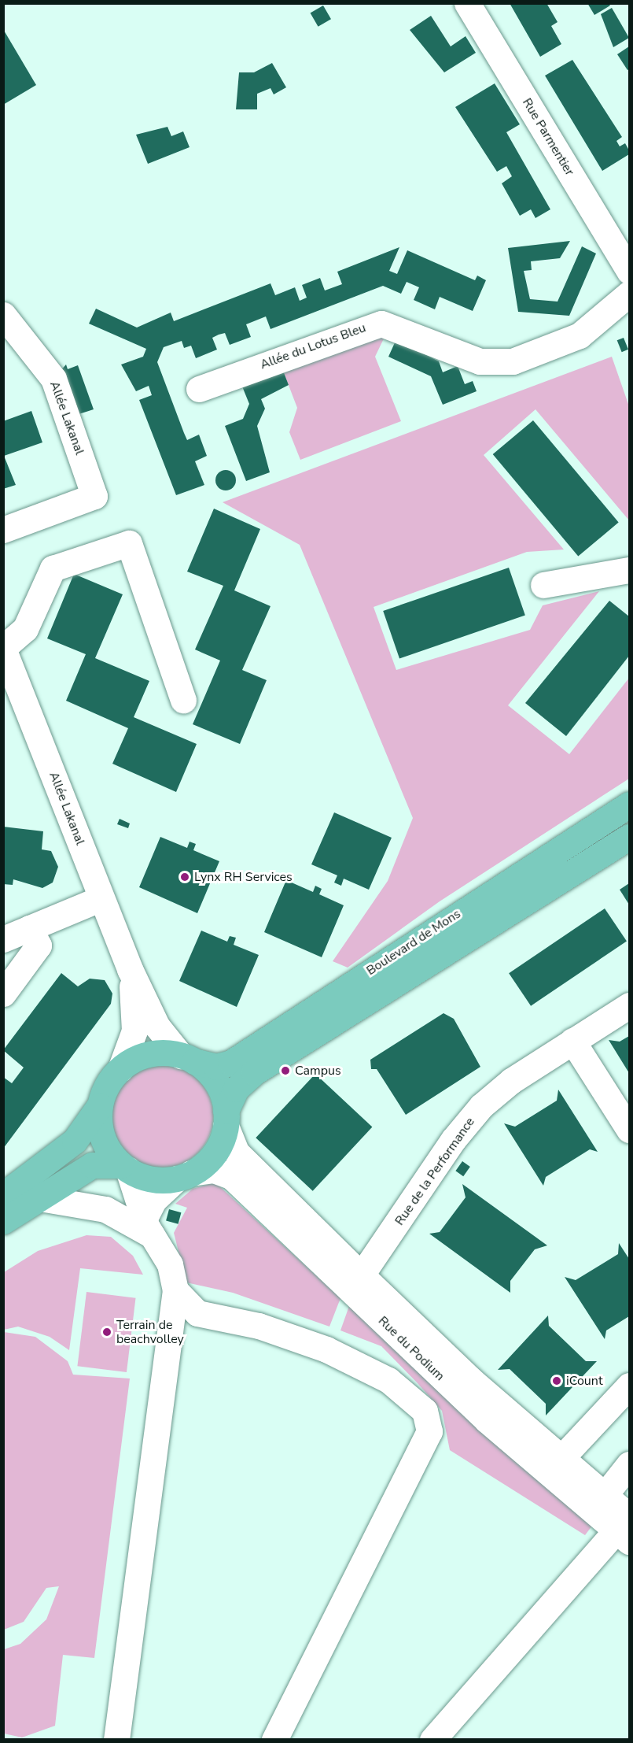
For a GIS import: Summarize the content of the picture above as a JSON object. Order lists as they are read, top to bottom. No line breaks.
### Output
{"streets":{"main road":["Boulevard de Mons"],"street":["Rue Parmentier","Allée du Lotus Bleu","Allée Lakanal","Rue de la Performance","Rue du Podium"]},"crossings":[["Allée Lakanal","Boulevard de Mons"],["Allée Lakanal","Rue du Podium"],["Boulevard de Mons","Rue du Podium"],["Rue de la Performance","Rue du Podium"]],"places":["Lynx RH Services","Campus","Terrain de beachvolley","iCount"]}
